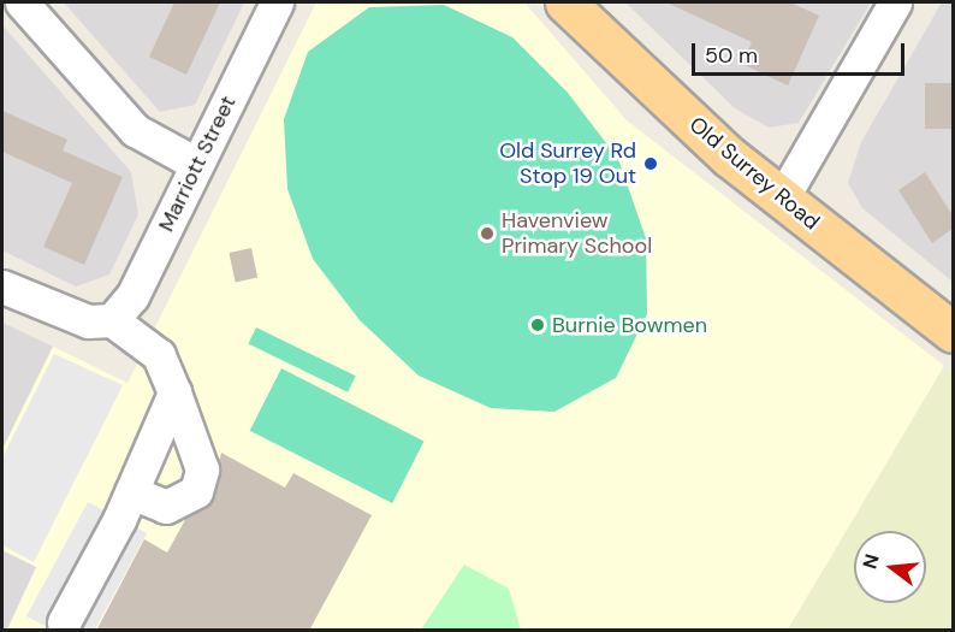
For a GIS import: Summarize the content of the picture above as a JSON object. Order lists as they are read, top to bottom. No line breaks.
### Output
{"streets":{"main road":["Old Surrey Road"],"street":["Marriott Street"]},"places":["Old Surrey Rd Stop 19 Out","Havenview Primary School","Burnie Bowmen"],"scale_bar":"50 m","north":"left"}
